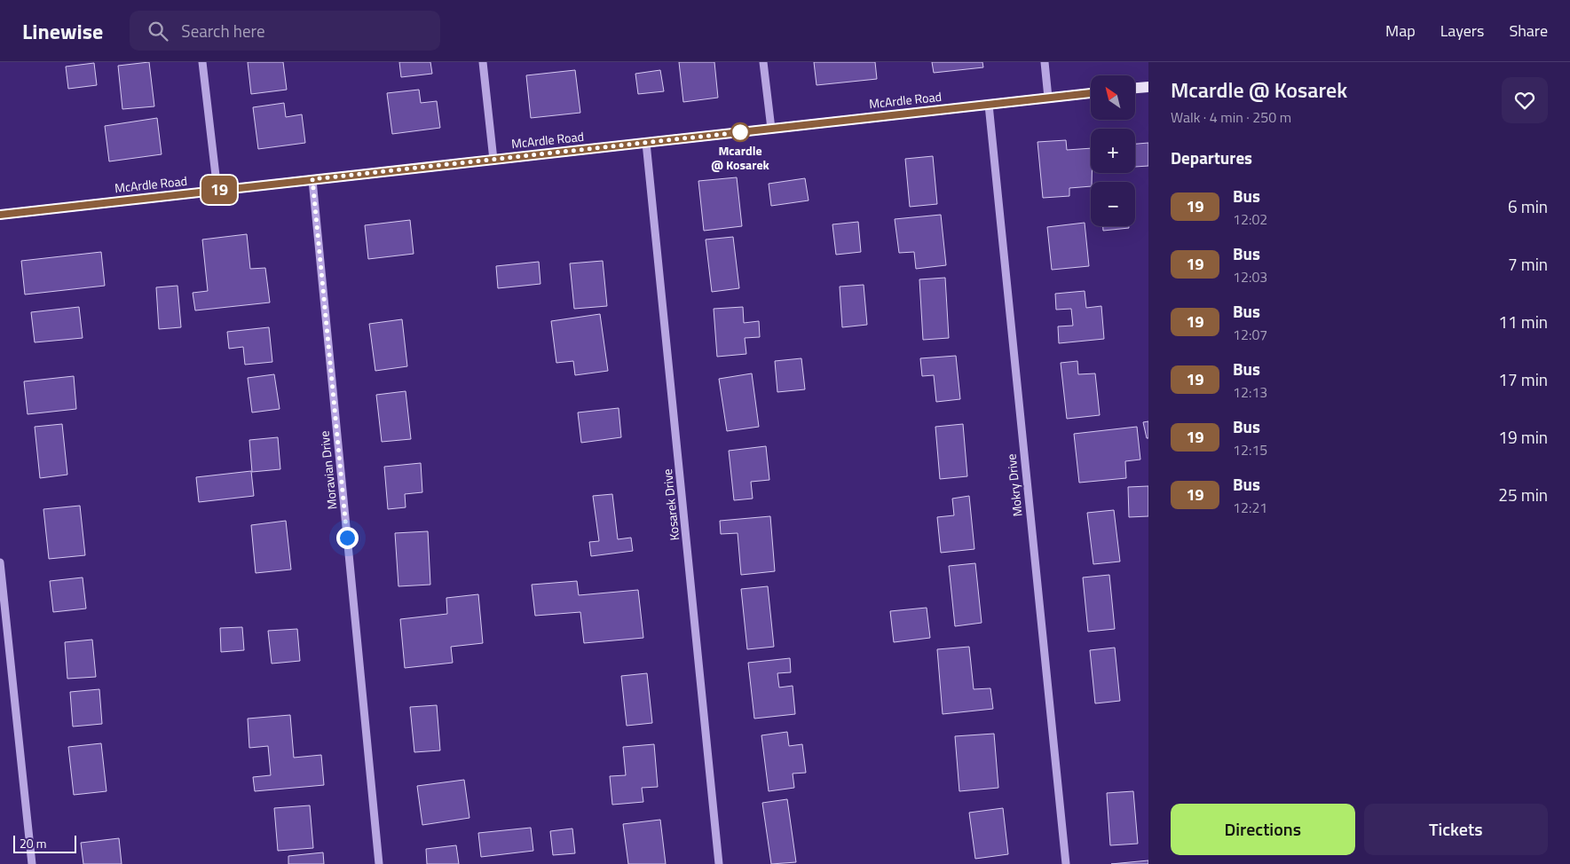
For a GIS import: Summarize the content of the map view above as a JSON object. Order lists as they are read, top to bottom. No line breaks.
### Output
{"streets":{"main road":["McArdle Road"],"street":["Moravian Drive","Mokry Drive","Kosarek Drive"]},"crossings":[["McArdle Road","Moravian Drive"],["McArdle Road","Mokry Drive"],["McArdle Road","Kosarek Drive"]],"places":["Mcardle @ Kosarek"],"lines":["bus line 19"],"scale_bar":"20 m","north":"top left","page":{"header":"Linewise","search":"Search here","nav":["Map","Layers","Share"],"on_map":"19","heading":[["Mcardle @ Kosarek","Walk · 4 min · 250 m"],"Departures"],"map_buttons":["+","−"],"list":[{"mark":"19","name":"Bus","note":"12:02","value":"6 min"},{"mark":"19","name":"Bus","note":"12:03","value":"7 min"},{"mark":"19","name":"Bus","note":"12:07","value":"11 min"},{"mark":"19","name":"Bus","note":"12:13","value":"17 min"},{"mark":"19","name":"Bus","note":"12:15","value":"19 min"},{"mark":"19","name":"Bus","note":"12:21","value":"25 min"}],"buttons":["Directions","Tickets"],"scale":"20 m"}}
